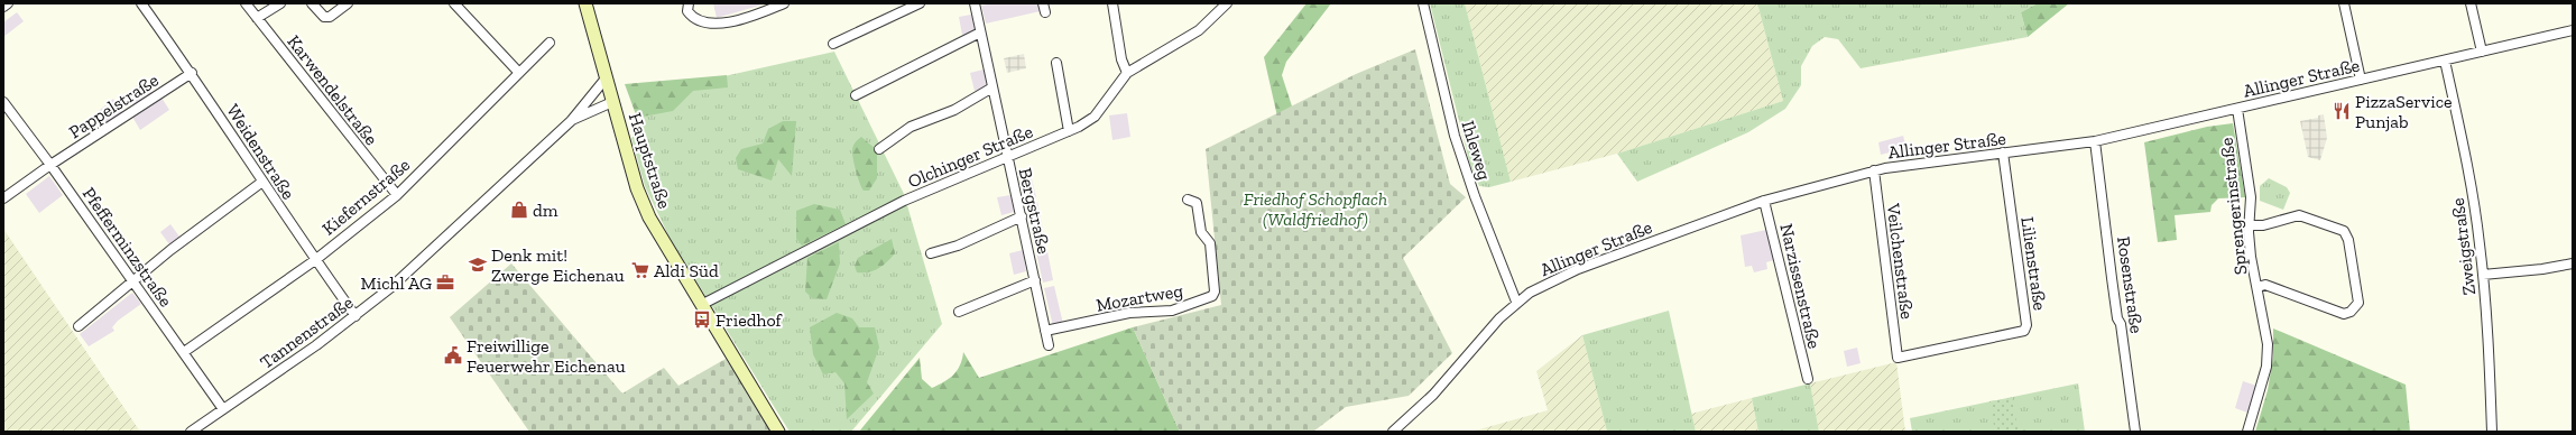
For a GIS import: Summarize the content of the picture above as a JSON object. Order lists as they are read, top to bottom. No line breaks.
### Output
{"streets":{"main road":["Hauptstraße"],"street":["Allinger Straße","Karwendelstraße","Pappelstraße","Ihleweg","Weidenstraße","Olchinger Straße","Kiefernstraße","Sprengerinstraße","Bergstraße","Pfefferminzstraße","Zweigstraße","Veilchenstraße","Lilienstraße","Rosenstraße","Narzissenstraße","Mozartweg","Tannenstraße"]},"crossings":[["Allinger Straße","Ihleweg"],["Allinger Straße","Sprengerinstraße"],["Allinger Straße","Zweigstraße"],["Allinger Straße","Veilchenstraße"],["Allinger Straße","Lilienstraße"],["Allinger Straße","Rosenstraße"],["Allinger Straße","Narzissenstraße"],["Karwendelstraße","Kiefernstraße"],["Pappelstraße","Weidenstraße"],["Pappelstraße","Pfefferminzstraße"],["Weidenstraße","Kiefernstraße"],["Weidenstraße","Tannenstraße"],["Olchinger Straße","Hauptstraße"],["Olchinger Straße","Bergstraße"],["Hauptstraße","Tannenstraße"],["Kiefernstraße","Pfefferminzstraße"],["Bergstraße","Mozartweg"],["Pfefferminzstraße","Tannenstraße"],["Veilchenstraße","Lilienstraße"]],"parks":["Friedhof Schopflach (Waldfriedhof)"],"places":{"restaurant":["PizzaService Punjab"],"shop":["dm"],"school or university":["Denk mit! Zwerge Eichenau"],"supermarket":["Aldi Süd"],"office":["Michl AG"],"bus stop":["Friedhof"],"public building":["Freiwillige Feuerwehr Eichenau"]}}
